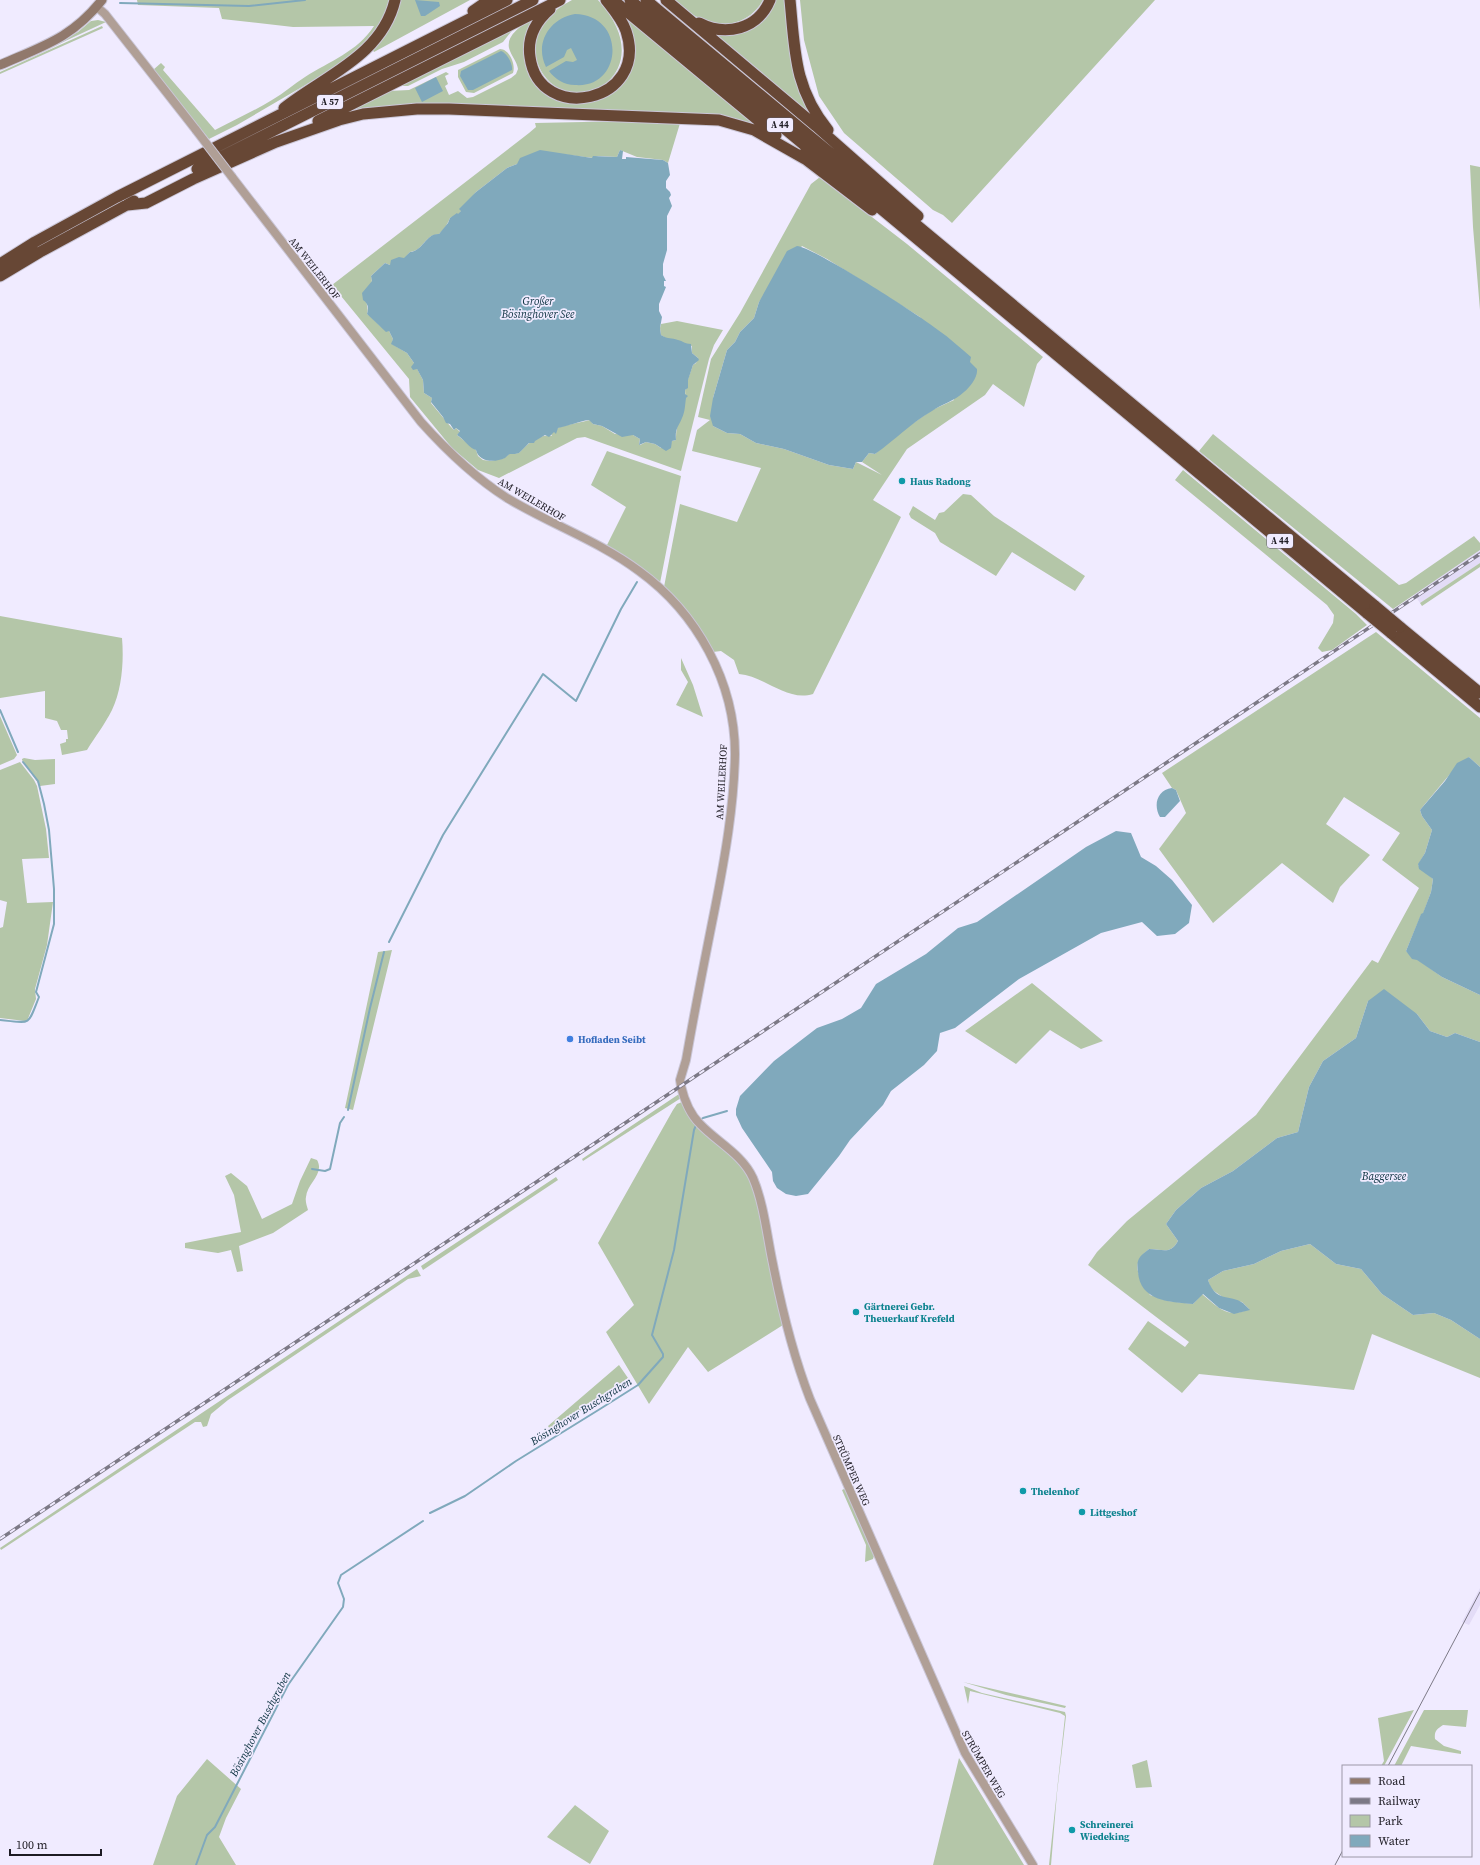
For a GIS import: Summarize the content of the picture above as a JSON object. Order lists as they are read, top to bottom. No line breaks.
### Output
{"streets":{"highway":["A 57","A 44"],"street":["AM WEILERHOF","STRÜMPER WEG"]},"crossings":[["AM WEILERHOF","STRÜMPER WEG"]],"water":["Großer Bösinghover See","Baggersee","Bösinghover Buschgraben"],"places":["Haus Radong","Hofladen Seibt","Gärtnerei Gebr. Theuerkauf Krefeld","Thelenhof","Littgeshof","Schreinerei Wiedeking"],"legend":["Road","Railway","Park","Water"],"scale_bar":"100 m"}
